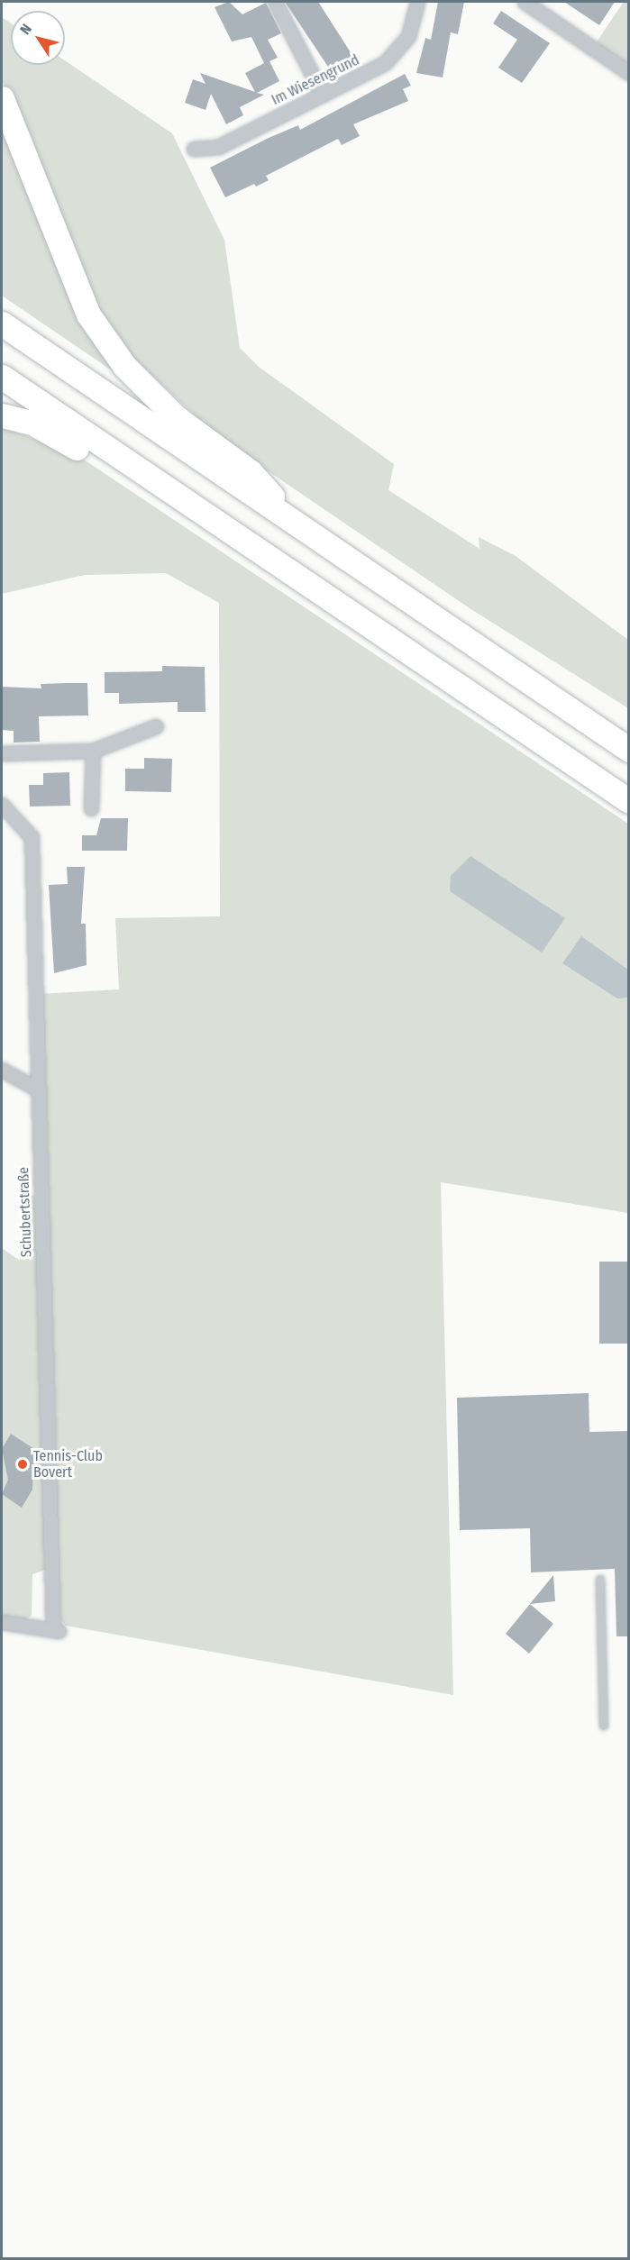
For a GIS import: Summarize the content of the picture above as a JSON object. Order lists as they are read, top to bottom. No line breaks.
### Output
{"streets":{"street":["Im Wiesengrund","Schubertstraße"]},"places":["Tennis-Club Bovert"],"north":"top left"}
